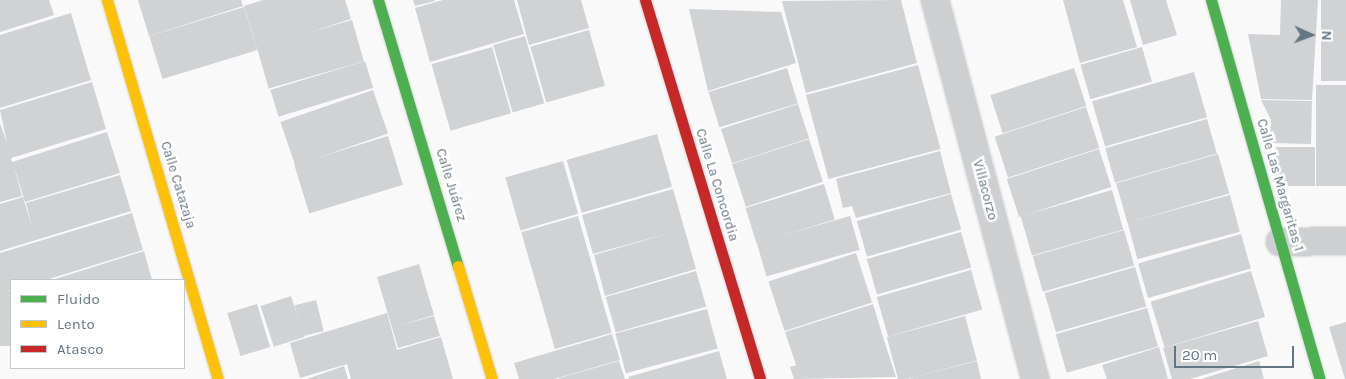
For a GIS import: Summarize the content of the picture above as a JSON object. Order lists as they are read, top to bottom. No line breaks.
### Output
{"streets":{"street":["Calle Catazaja","Calle Juárez","Calle La Concordia","Calle Las Margaritas 1","Villacorzo"]},"legend":["Fluido","Lento","Atasco"],"scale_bar":"20 m","north":"right"}
